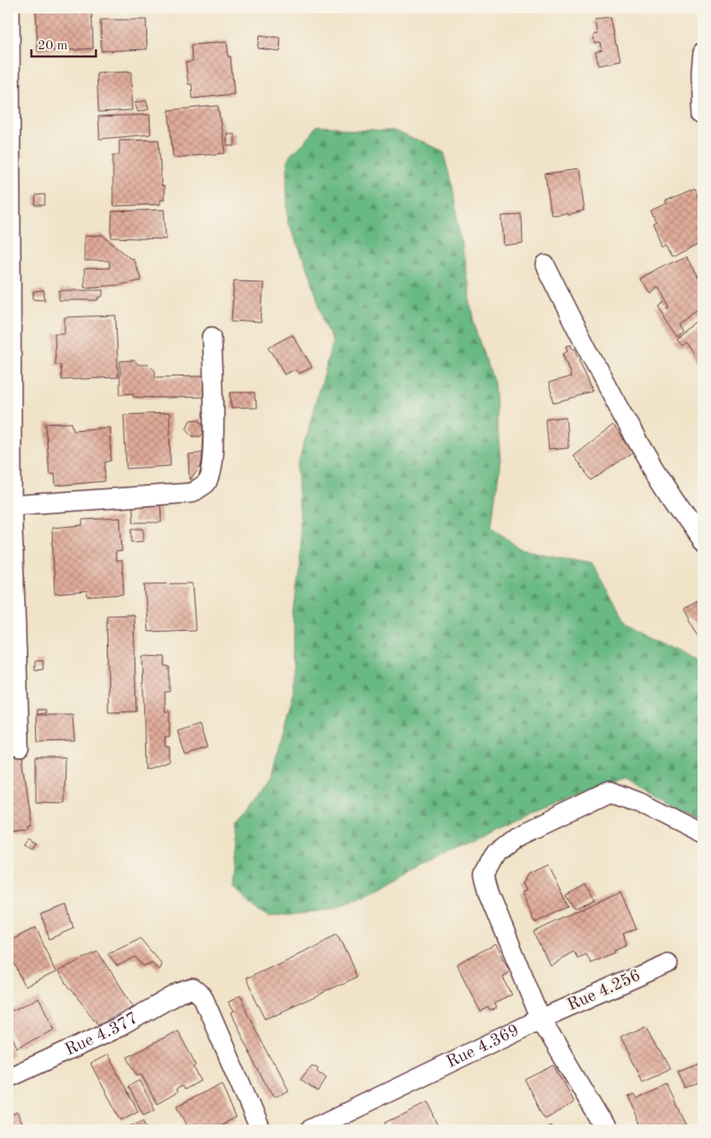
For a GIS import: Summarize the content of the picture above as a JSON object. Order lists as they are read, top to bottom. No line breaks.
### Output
{"streets":{"street":["Rue 4.256","Rue 4.377","Rue 4.369"]},"crossings":[["Rue 4.256","Rue 4.369"]],"scale_bar":"20 m"}
